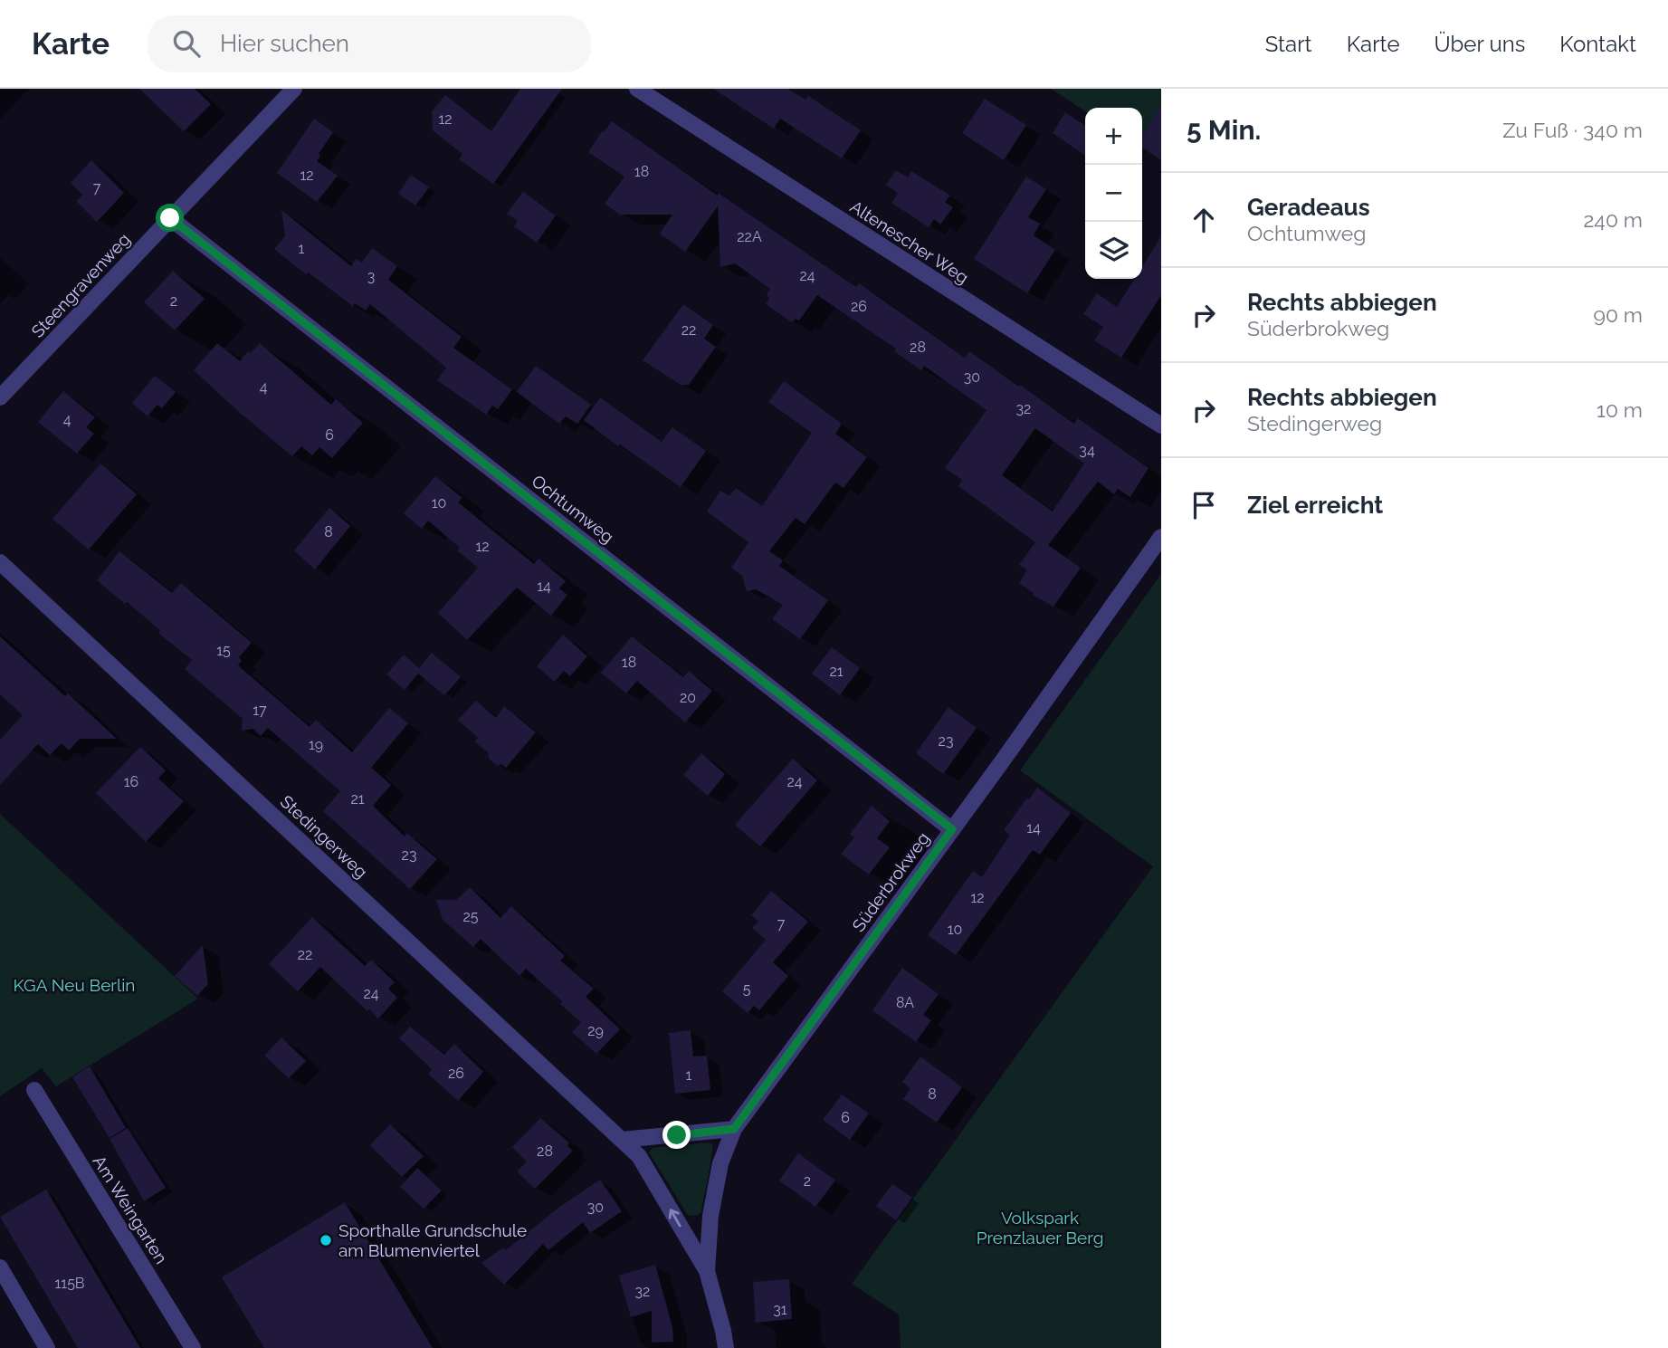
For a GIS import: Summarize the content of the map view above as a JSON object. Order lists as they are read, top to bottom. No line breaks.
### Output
{"streets":{"street":["Altenescher Weg","Steengravenweg","Ochtumweg","Stedingerweg","Süderbrokweg","Am Weingarten"]},"crossings":[["Steengravenweg","Ochtumweg"],["Ochtumweg","Süderbrokweg"],["Stedingerweg","Süderbrokweg"]],"parks":["KGA Neu Berlin","Volkspark Prenzlauer Berg"],"places":["Sporthalle Grundschule am Blumenviertel"],"house_numbers":["12","18","12","7","22A","1","24","3","2","26","22","28","30","4","32","4","6","34","10","8","12","14","15","18","21","20","17","23","19","16","24","21","14","23","12","25","7","10","22","5","24","8A","29","26","1","8","6","28","2","30","115B","32","31"],"page":{"header":"Karte","search":"Hier suchen","nav":["Start","Karte","Über uns","Kontakt"],"heading":["5 Min.","Zu Fuß · 340 m"],"map_buttons":["+","−"],"list":[["Geradeaus","Ochtumweg","240 m"],["Rechts abbiegen","Süderbrokweg","90 m"],["Rechts abbiegen","Stedingerweg","10 m"],"Ziel erreicht"]}}
